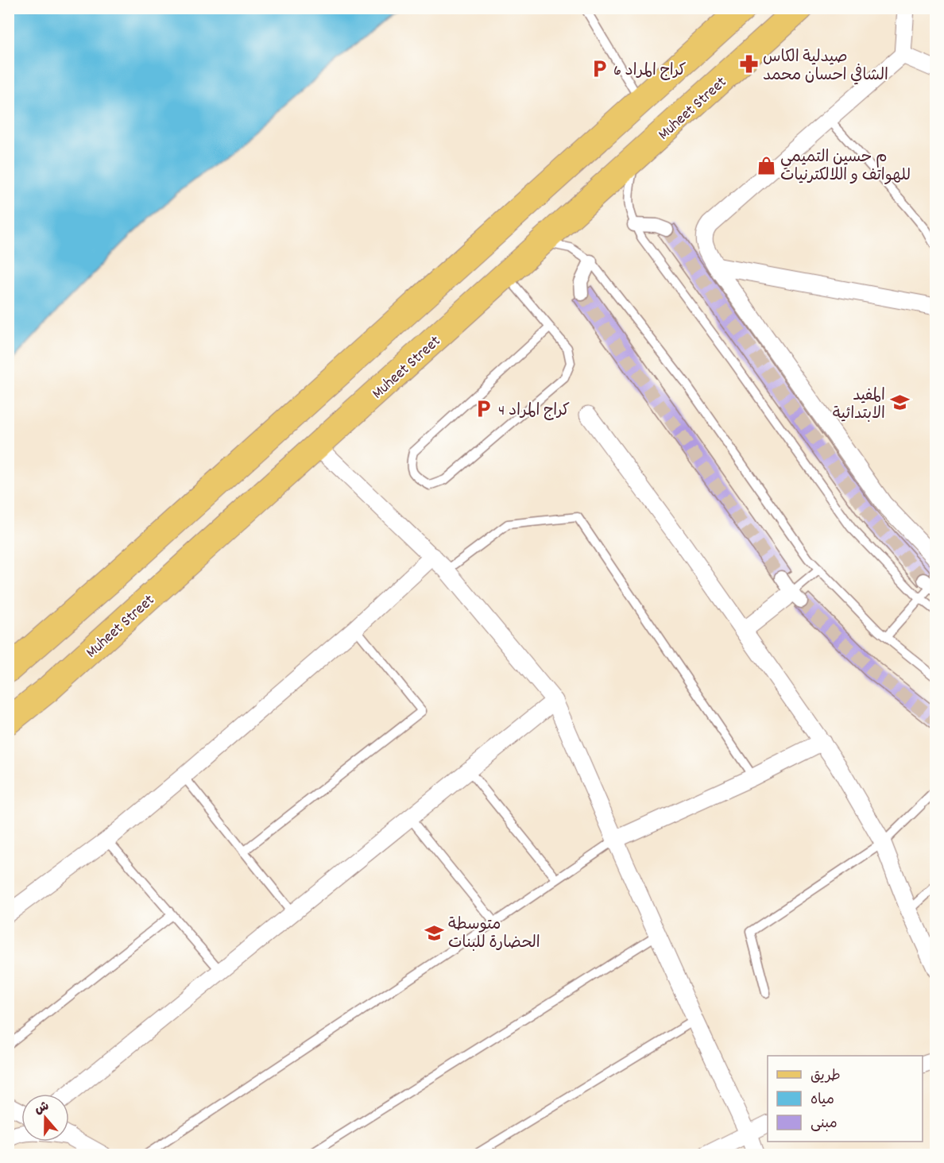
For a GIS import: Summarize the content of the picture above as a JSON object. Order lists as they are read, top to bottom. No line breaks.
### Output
{"streets":{"main road":["Muheet Street"]},"places":{"pharmacy":["صيدلية الكاس الشافي احسان محمد"],"parking":["كراج المراد 6","كراج المراد 4"],"shop":["م حسين التميمي للهواتف و اللالكترنيات"],"school or university":["المفيد الابتدائية","متوسطة الحضارة للبنات"]},"legend":["طريق","مياه","مبنى"],"north":"top"}
